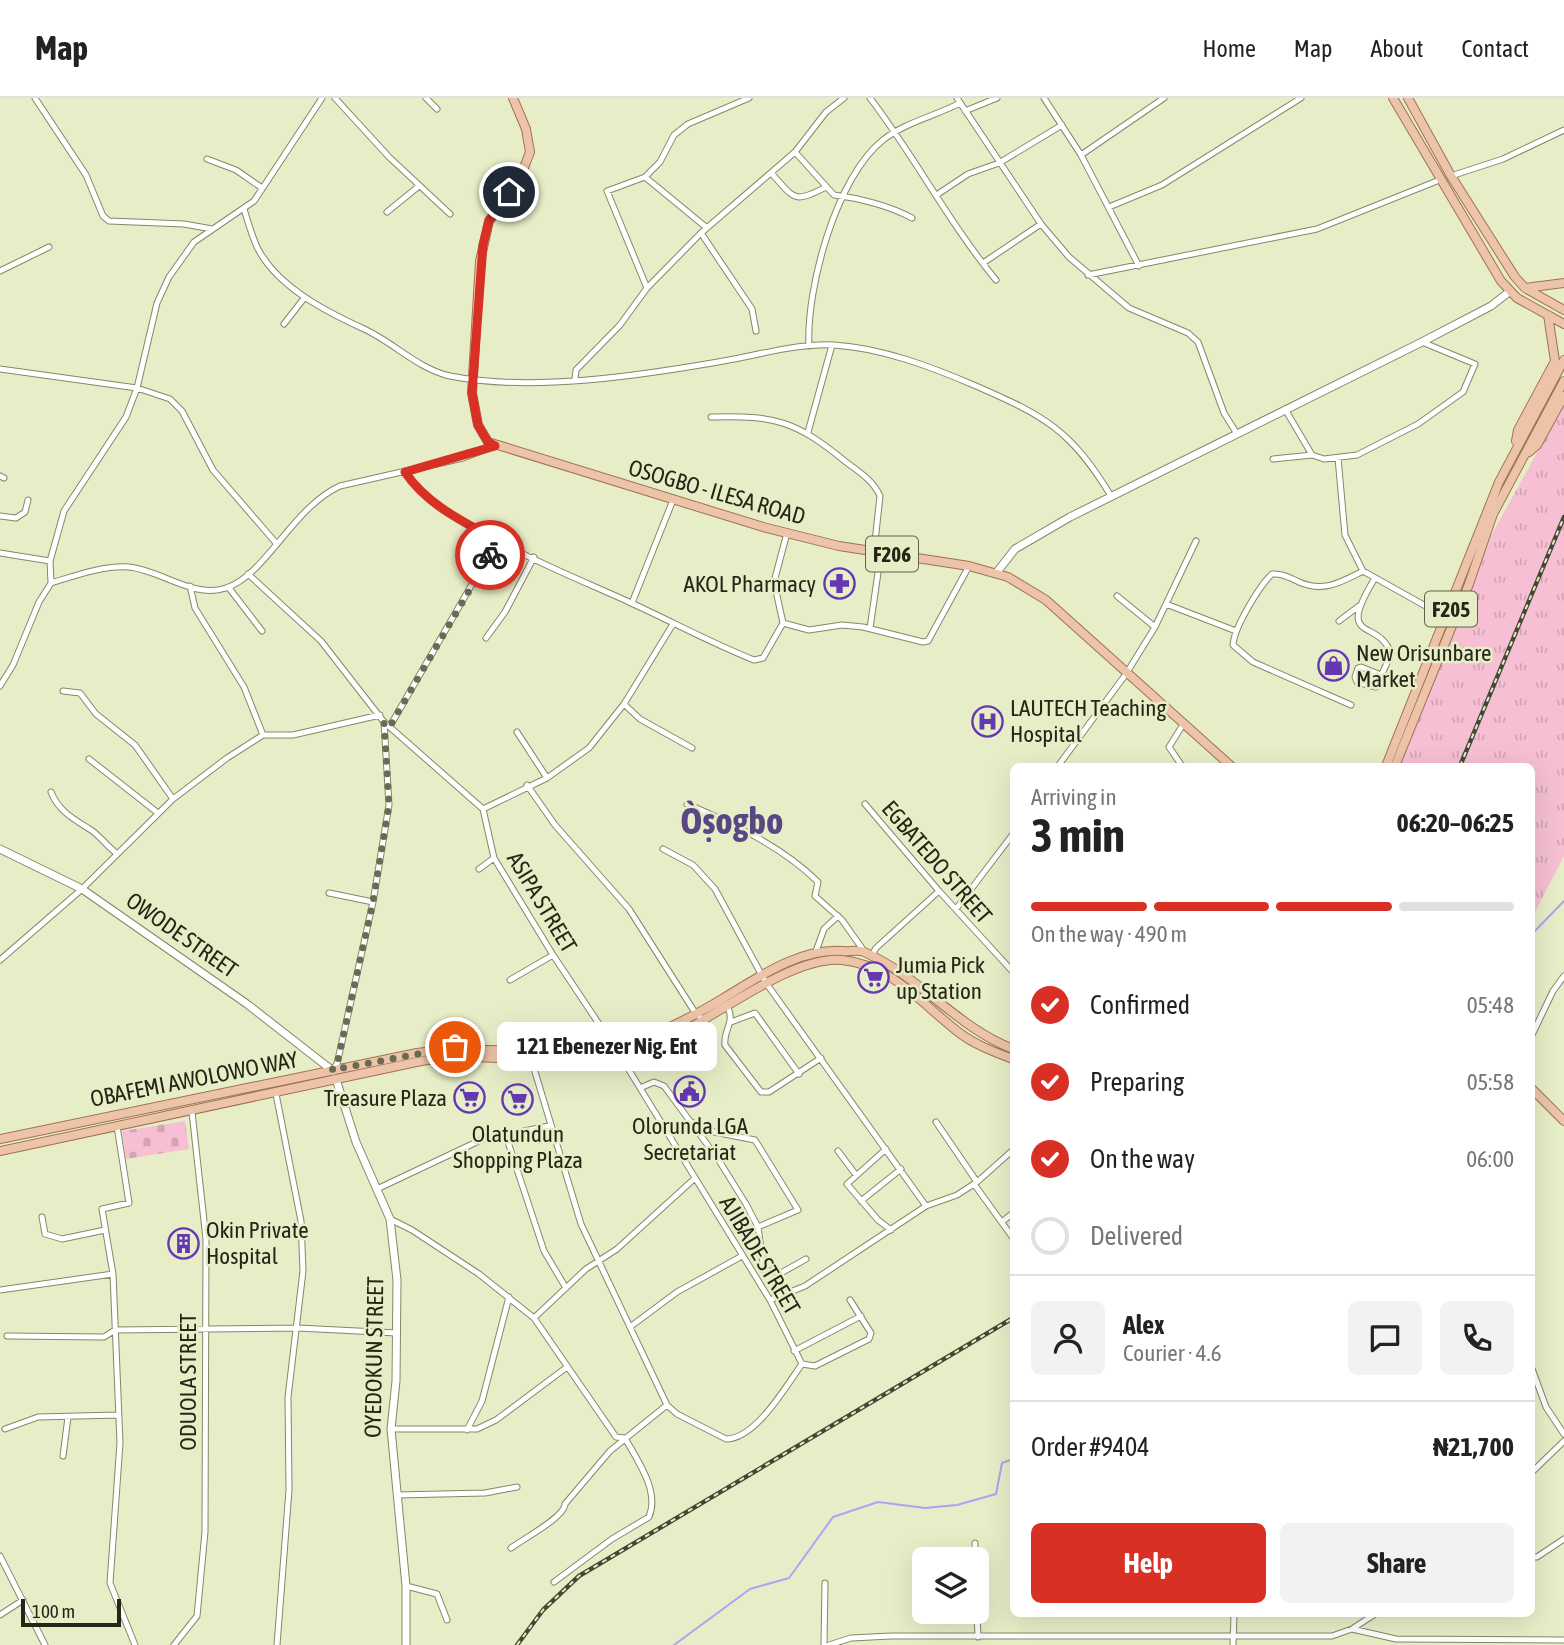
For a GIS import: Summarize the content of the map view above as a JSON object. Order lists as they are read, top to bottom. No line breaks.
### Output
{"streets":{"main road":["OSOGBO - ILESA ROAD","F206","F205","OBAFEMI AWOLOWO WAY"],"street":["EGBATEDO STREET","ASIPA STREET","OWODE STREET","AJIBADE STREET","OYEDOKUN STREET","ODUOLA STREET"]},"crossings":[["ASIPA STREET","OBAFEMI AWOLOWO WAY"],["OWODE STREET","OBAFEMI AWOLOWO WAY"],["OWODE STREET","OYEDOKUN STREET"],["OBAFEMI AWOLOWO WAY","AJIBADE STREET"],["OBAFEMI AWOLOWO WAY","OYEDOKUN STREET"],["OBAFEMI AWOLOWO WAY","ODUOLA STREET"]],"districts":["Òṣogbo"],"places":{"pharmacy":["AKOL Pharmacy"],"shop":["New Orisunbare Market"],"hospital":["LAUTECH Teaching Hospital"],"supermarket":["Jumia Pick up Station","Treasure Plaza","Olatundun Shopping Plaza"],"other":["121 Ebenezer Nig. Ent"],"public building":["Olorunda LGA Secretariat"],"building":["Okin Private Hospital"]},"scale_bar":"100 m","page":{"header":"Map","nav":["Home","Map","About","Contact"],"heading":["3 min","Arriving in","06:20–06:25"],"panel":["Alex","Courier · 4.6","Order #9404","₦21,700"],"bar":"On the way · 490 m","list":[["Confirmed","05:48"],["Preparing","05:58"],["On the way","06:00"],"Delivered"],"bubble":"121 Ebenezer Nig. Ent","buttons":["Help","Share"],"scale":"100 m"}}
